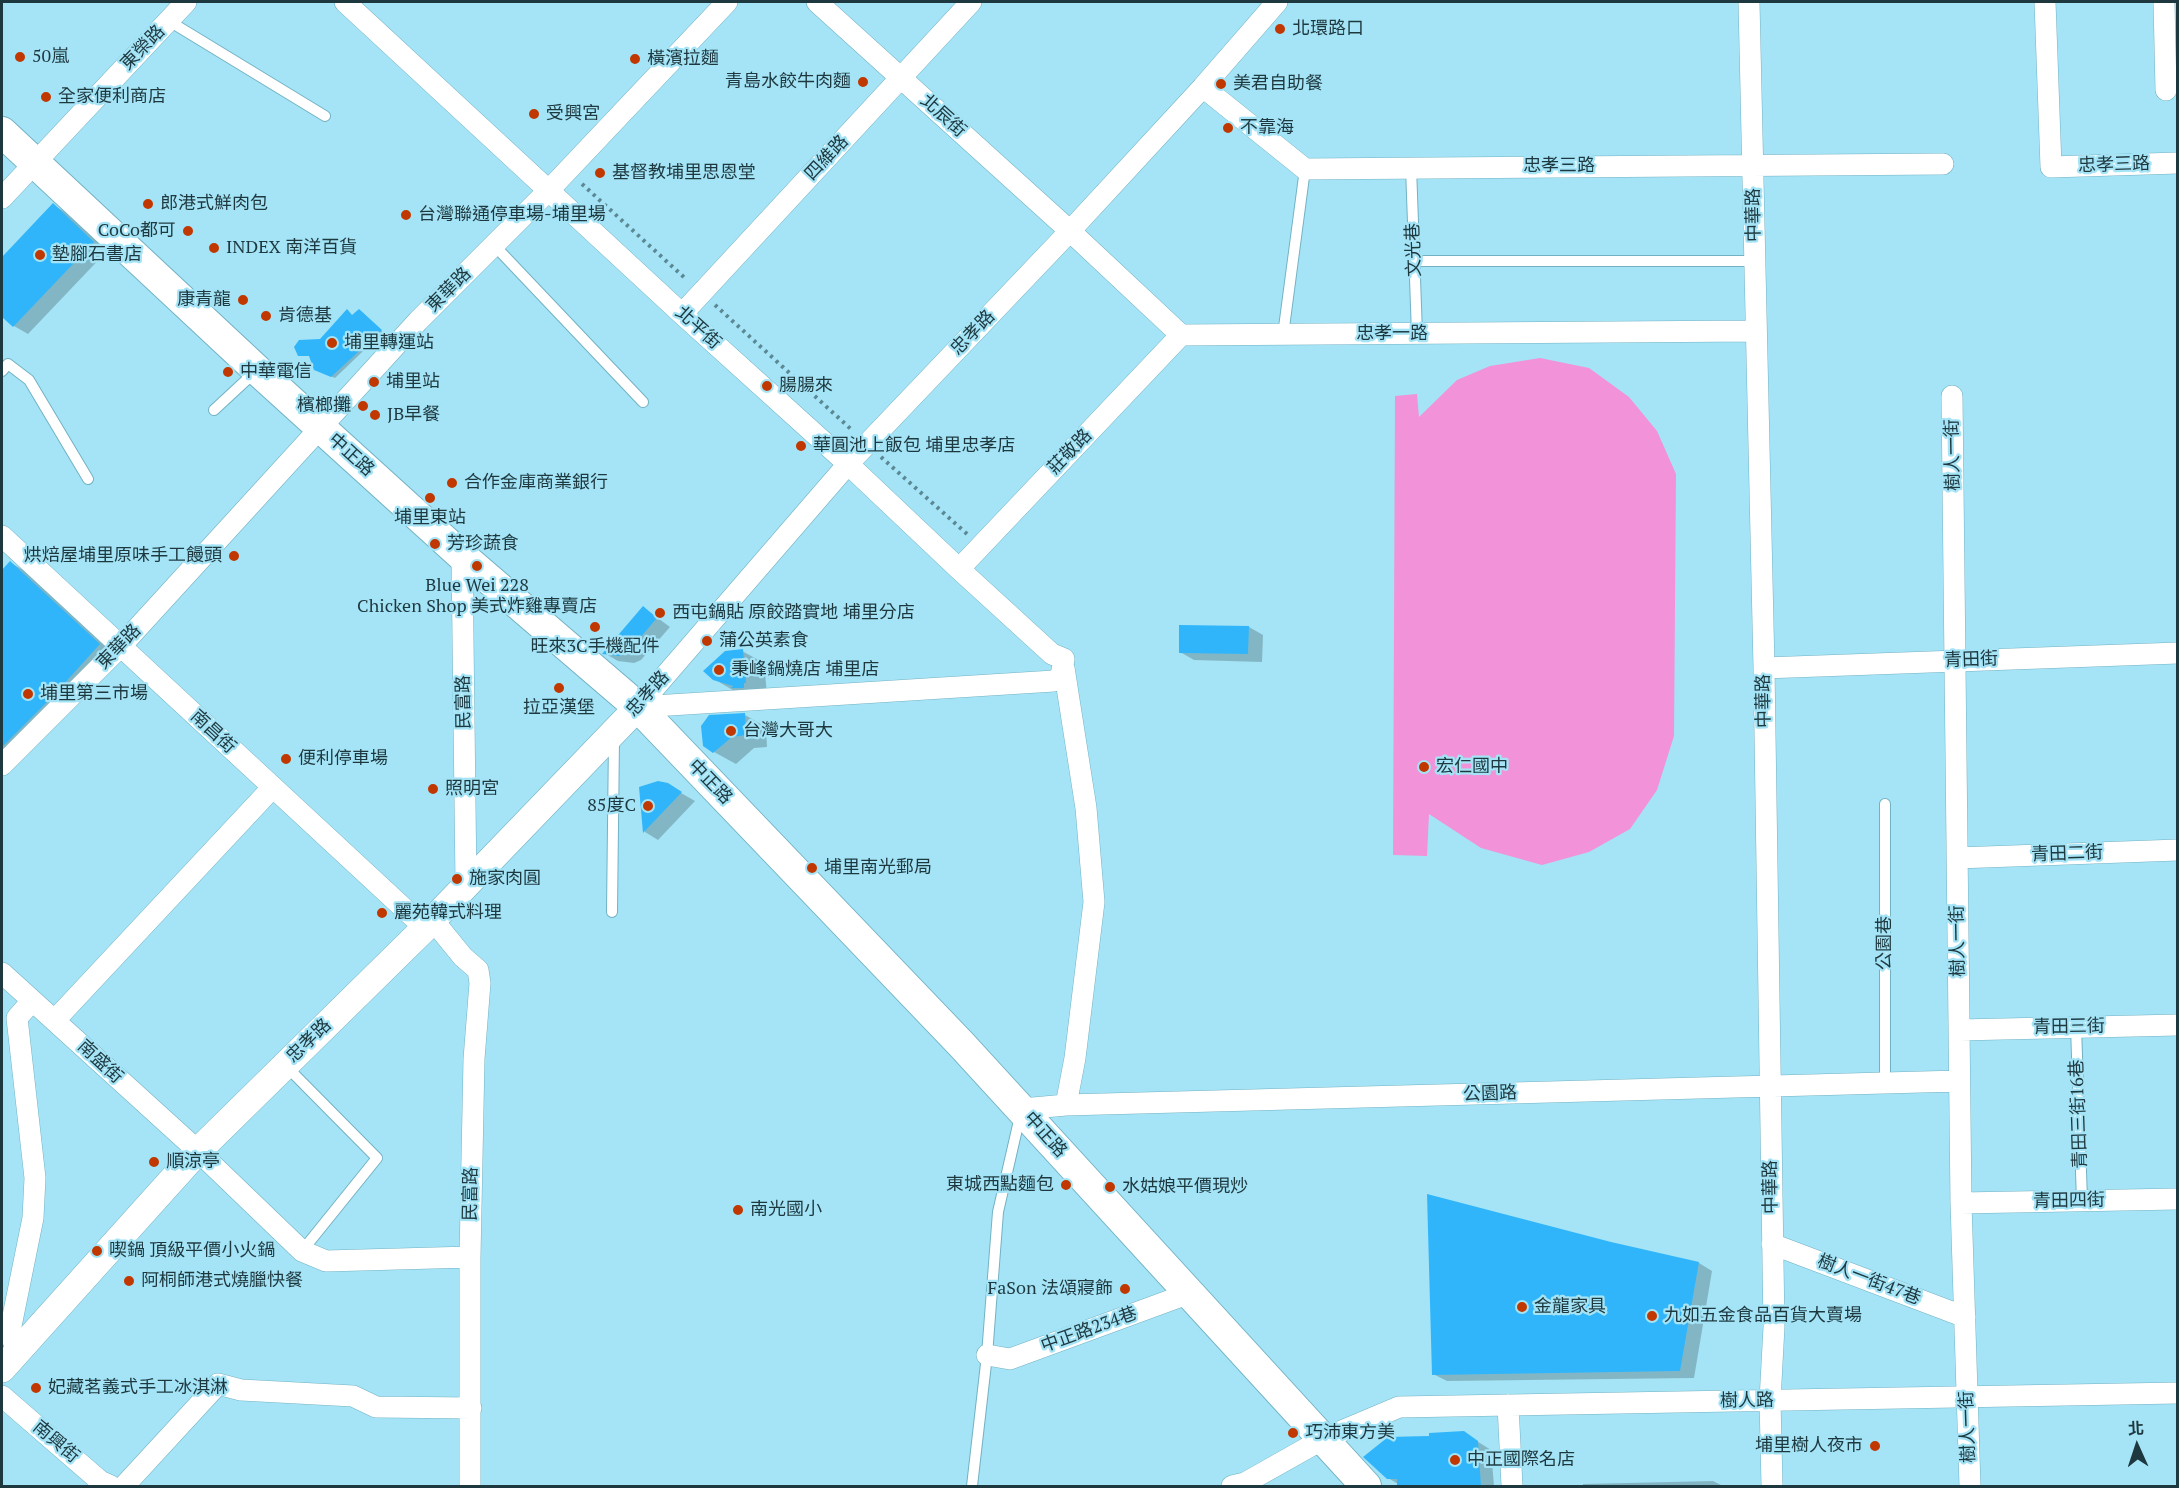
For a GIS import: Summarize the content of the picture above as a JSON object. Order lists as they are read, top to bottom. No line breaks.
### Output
{"streets":{"main road":["中正路"],"street":["東榮路","北辰街","四維路","忠孝三路","中華路","東華路","北平街","忠孝路","忠孝一路","莊敬路","樹人一街","青田街","民富路","南昌街","青田二街","青田三街","南盛街","公園路","青田四街","樹人一街47巷","中正路234巷","樹人路","南興街"],"lane":["文光巷","公園巷","青田三街16巷"]},"crossings":[["東榮路","中正路"],["北辰街","四維路"],["北辰街","忠孝路"],["四維路","北平街"],["忠孝三路","中華路"],["忠孝三路","文光巷"],["中華路","忠孝一路"],["中華路","青田街"],["中華路","公園路"],["中華路","樹人一街47巷"],["中華路","樹人路"],["文光巷","忠孝一路"],["東華路","北平街"],["東華路","中正路"],["東華路","南昌街"],["北平街","忠孝路"],["北平街","莊敬路"],["忠孝路","中正路"],["忠孝路","民富路"],["忠孝路","南昌街"],["忠孝路","南盛街"],["忠孝一路","莊敬路"],["中正路","民富路"],["中正路","公園路"],["中正路","中正路234巷"],["中正路","樹人路"],["樹人一街","青田街"],["樹人一街","青田二街"],["樹人一街","青田三街"],["樹人一街","公園路"],["樹人一街","青田四街"],["樹人一街","樹人一街47巷"],["樹人一街","樹人路"],["民富路","南昌街"],["公園巷","公園路"],["青田三街","青田三街16巷"],["青田三街16巷","青田四街"]],"places":["北環路口","50嵐","橫濱拉麵","青島水餃牛肉麵","美君自助餐","全家便利商店","受興宮","不靠海","基督教埔里思恩堂","郎港式鮮肉包","台灣聯通停車場-埔里場","CoCo都可","INDEX 南洋百貨","墊腳石書店","康青龍","肯德基","埔里轉運站","中華電信","埔里站","腸腸來","檳榔攤","JB早餐","華圓池上飯包 埔里忠孝店","合作金庫商業銀行","埔里東站","芳珍蔬食","烘焙屋埔里原味手工饅頭","Blue Wei 228 Chicken Shop 美式炸雞專賣店","西屯鍋貼 原餃踏實地 埔里分店","旺來3C手機配件","蒲公英素食","秉峰鍋燒店 埔里店","拉亞漢堡","埔里第三市場","台灣大哥大","便利停車場","宏仁國中","照明宮","85度C","埔里南光郵局","施家肉圓","麗苑韓式料理","順涼亭","東城西點麵包","水姑娘平價現炒","南光國小","喫鍋 頂級平價小火鍋","阿桐師港式燒臘快餐","FaSon 法頌寢飾","金龍家具","九如五金食品百貨大賣場","妃藏茗義式手工冰淇淋","巧沛東方美","埔里樹人夜市","中正國際名店"],"north":"top"}
